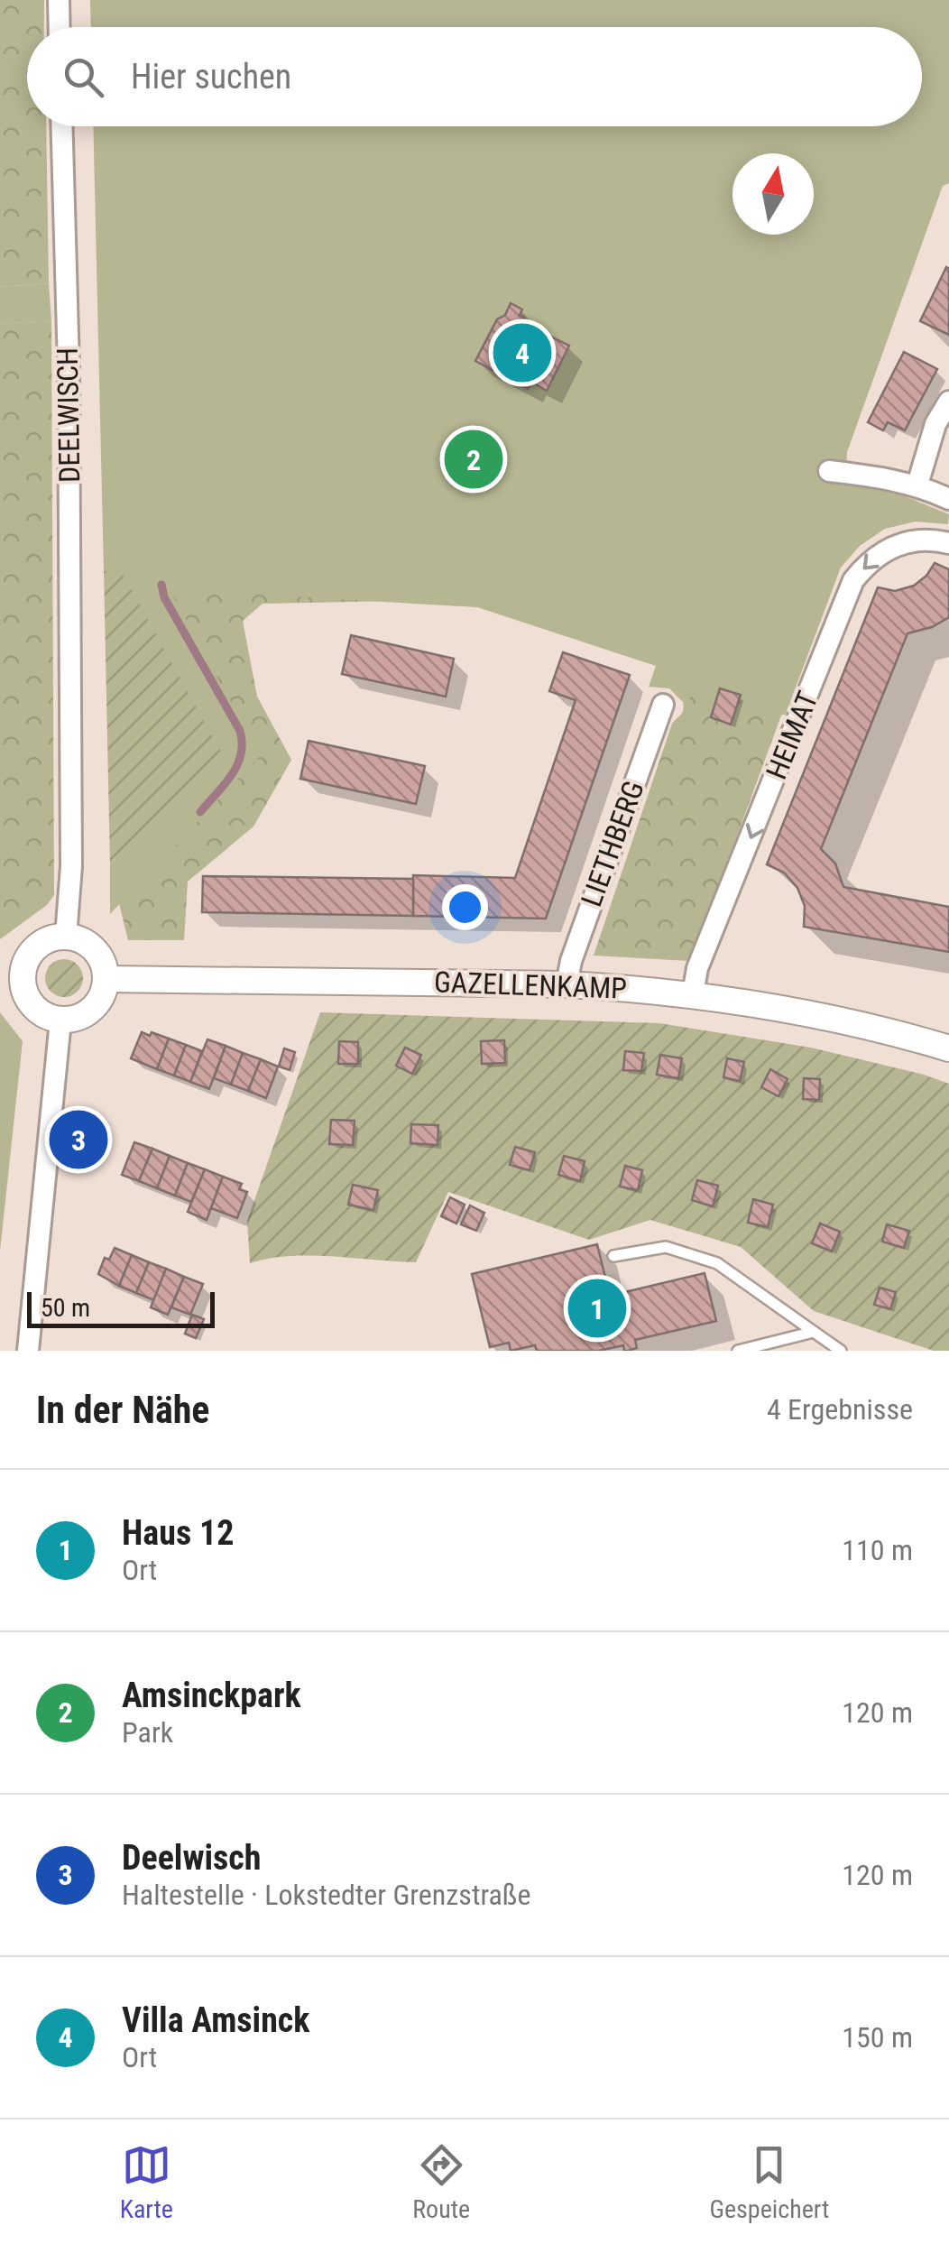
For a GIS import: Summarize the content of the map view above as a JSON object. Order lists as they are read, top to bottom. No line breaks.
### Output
{"streets":{"street":["DEELWISCH","HEIMAT","LIETHBERG","GAZELLENKAMP"]},"crossings":[["DEELWISCH","GAZELLENKAMP"],["HEIMAT","GAZELLENKAMP"],["LIETHBERG","GAZELLENKAMP"]],"one_way":["HEIMAT"],"scale_bar":"50 m","north":"top","page":{"search":"Hier suchen","pins":["4","2","3","1"],"scale":"50 m","heading":["In der Nähe","4 Ergebnisse"],"list":[{"mark":"1","name":"Haus 12","note":"Ort","value":"110 m"},{"mark":"2","name":"Amsinckpark","note":"Park","value":"120 m"},{"mark":"3","name":"Deelwisch","note":"Haltestelle · Lokstedter Grenzstraße","value":"120 m"},{"mark":"4","name":"Villa Amsinck","note":"Ort","value":"150 m"}],"nav":["Karte","Route","Gespeichert"]}}
